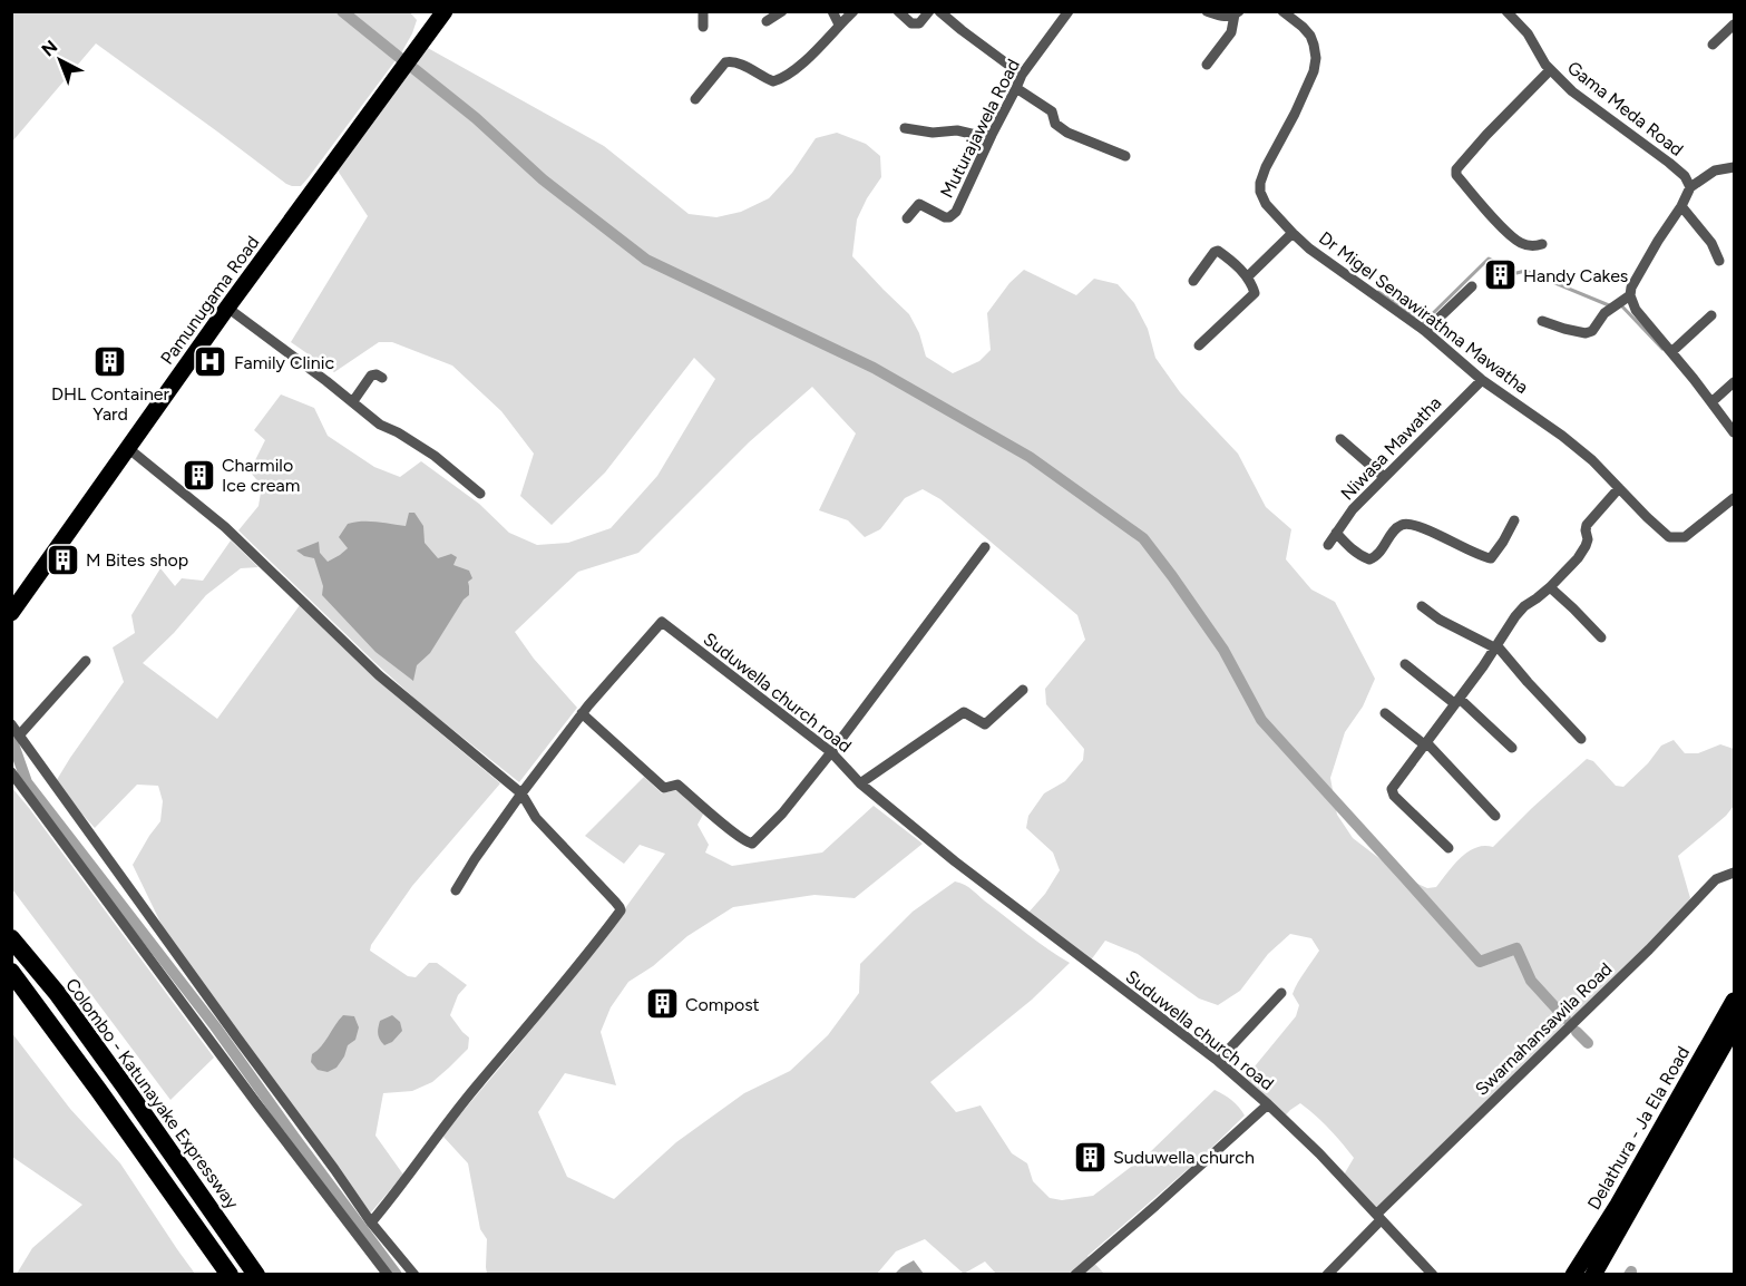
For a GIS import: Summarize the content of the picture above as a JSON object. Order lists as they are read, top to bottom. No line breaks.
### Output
{"streets":{"highway":["Colombo - Katunayake Expressway"],"main road":["Pamunugama Road","Delathura - Ja Ela Road"],"street":["Gama Meda Road","Muturajawela Road","Dr Migel Senawirathna Mawatha","Niwasa Mawatha","Suduwella church road","Swarnahansawila Road"]},"crossings":[["Dr Migel Senawirathna Mawatha","Niwasa Mawatha"],["Suduwella church road","Swarnahansawila Road"]],"places":{"building":["Handy Cakes","DHL Container Yard","Charmilo Ice cream","M Bites shop","Compost","Suduwella church"],"hospital":["Family Clinic"]},"north":"top left"}
